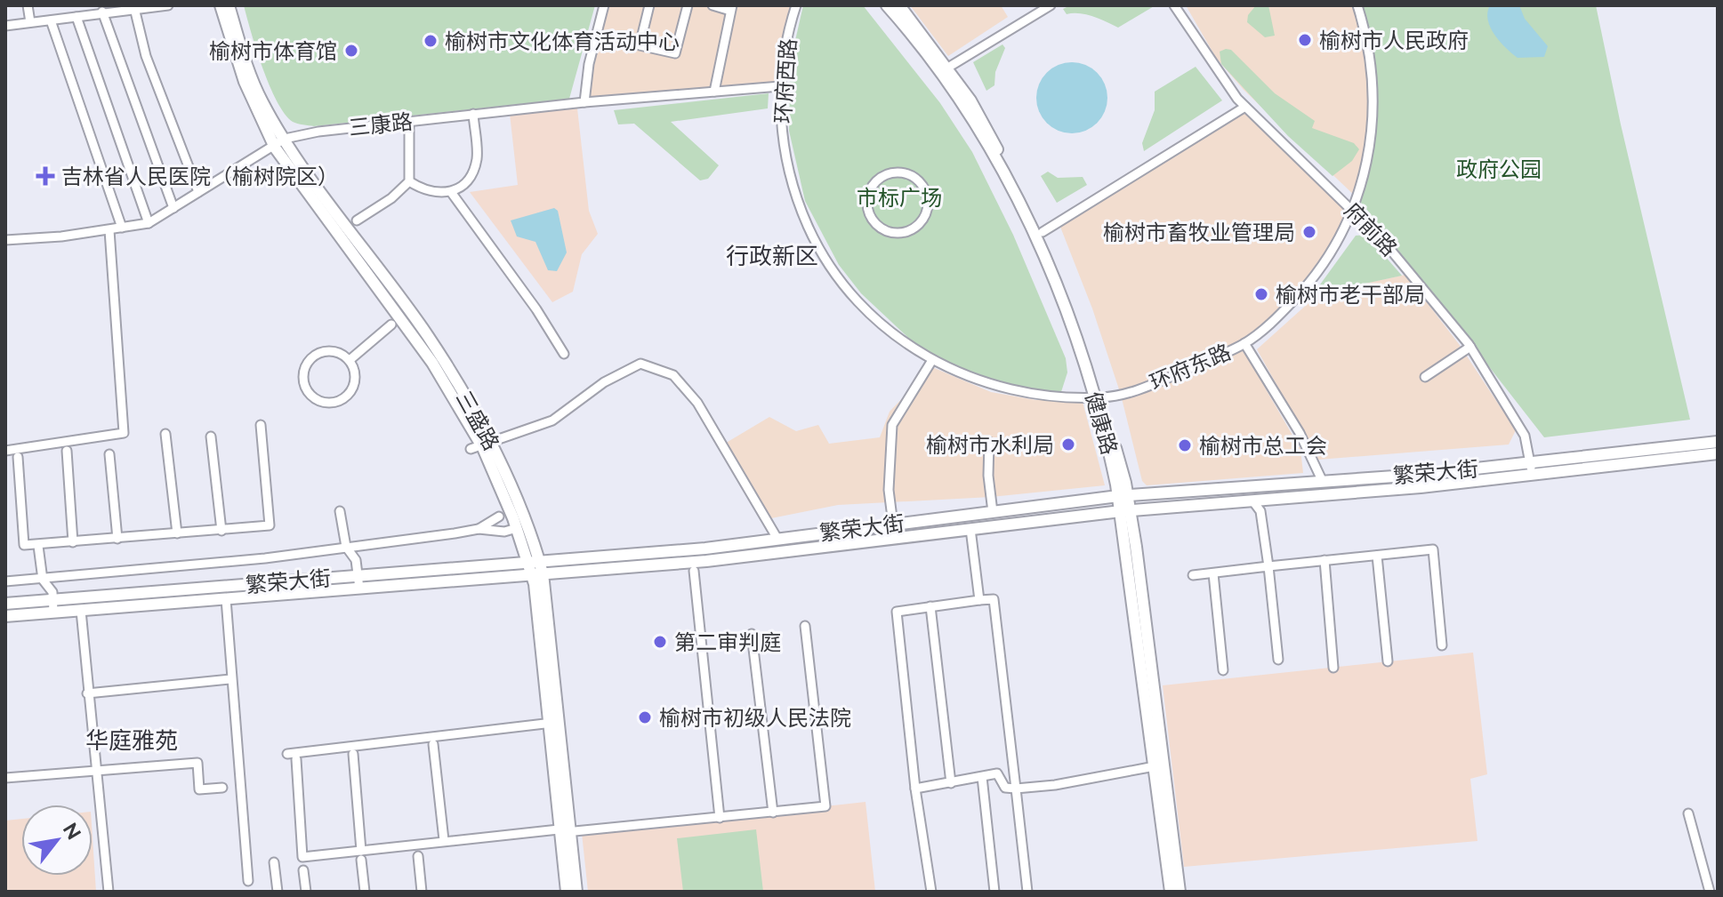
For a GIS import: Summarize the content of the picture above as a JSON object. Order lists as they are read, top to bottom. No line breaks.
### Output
{"streets":{"main road":["三盛路","健康路","繁荣大街"],"street":["环府西路","三康路","府前路","环府东路"]},"crossings":[["环府西路","三康路"],["环府西路","环府东路"],["三康路","三盛路"],["府前路","环府东路"],["府前路","繁荣大街"],["环府东路","健康路"],["三盛路","繁荣大街"],["健康路","繁荣大街"]],"districts":["行政新区","华庭雅苑"],"parks":["政府公园","市标广场"],"places":{"other":["榆树市人民政府","榆树市文化体育活动中心","榆树市体育馆","榆树市畜牧业管理局","榆树市老干部局","榆树市水利局","榆树市总工会","第二审判庭","榆树市初级人民法院"],"health":["吉林省人民医院（榆树院区）"]},"north":"top right"}
